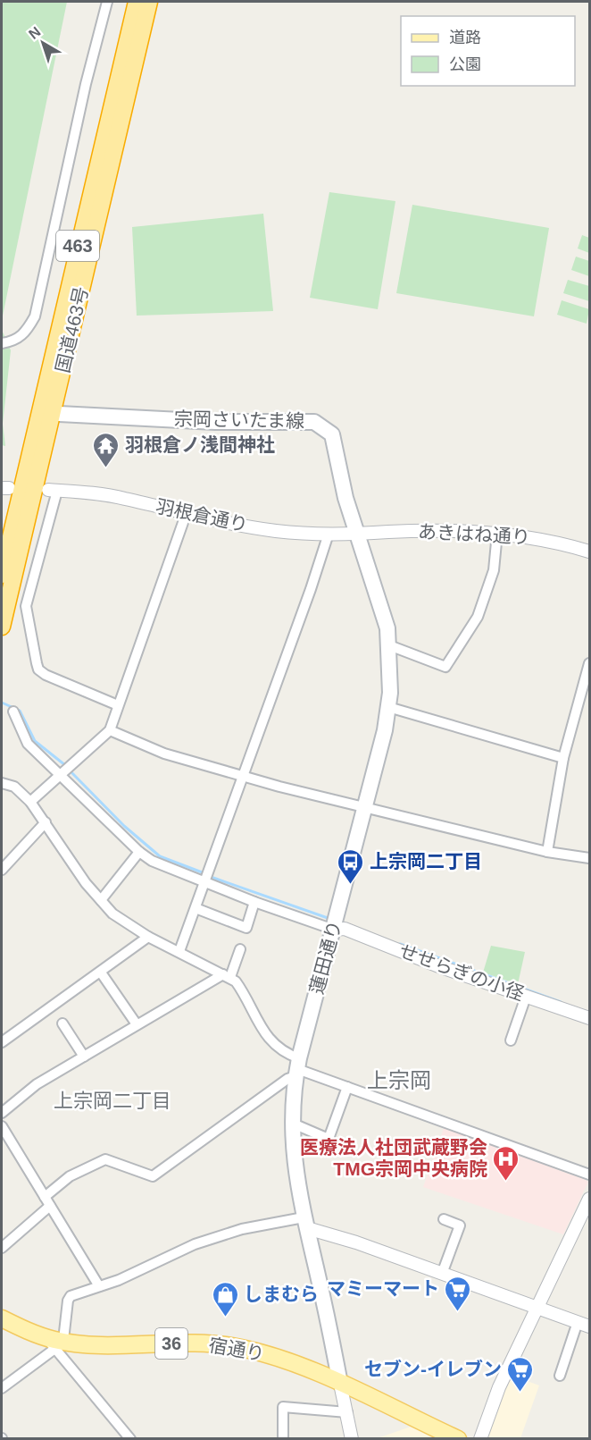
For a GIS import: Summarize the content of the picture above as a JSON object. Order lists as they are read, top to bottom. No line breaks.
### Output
{"streets":{"highway":["463","国道463号"],"main road":["宗岡さいたま線","蓮田通り","36","宿通り"],"street":["羽根倉通り","あきはね通り","せせらぎの小径"]},"crossings":[["国道463号","宗岡さいたま線"],["宗岡さいたま線","羽根倉通り"],["宗岡さいたま線","あきはね通り"],["宗岡さいたま線","蓮田通り"],["羽根倉通り","あきはね通り"],["羽根倉通り","蓮田通り"],["あきはね通り","蓮田通り"],["蓮田通り","せせらぎの小径"],["蓮田通り","宿通り"]],"districts":["上宗岡","上宗岡二丁目"],"places":{"temple":["羽根倉ノ浅間神社"],"bus stop":["上宗岡二丁目"],"hospital":["医療法人社団武蔵野会 TMG宗岡中央病院"],"supermarket":["マミーマート","セブン-イレブン"],"shop":["しまむら"]},"legend":["道路","公園"],"north":"top left"}
